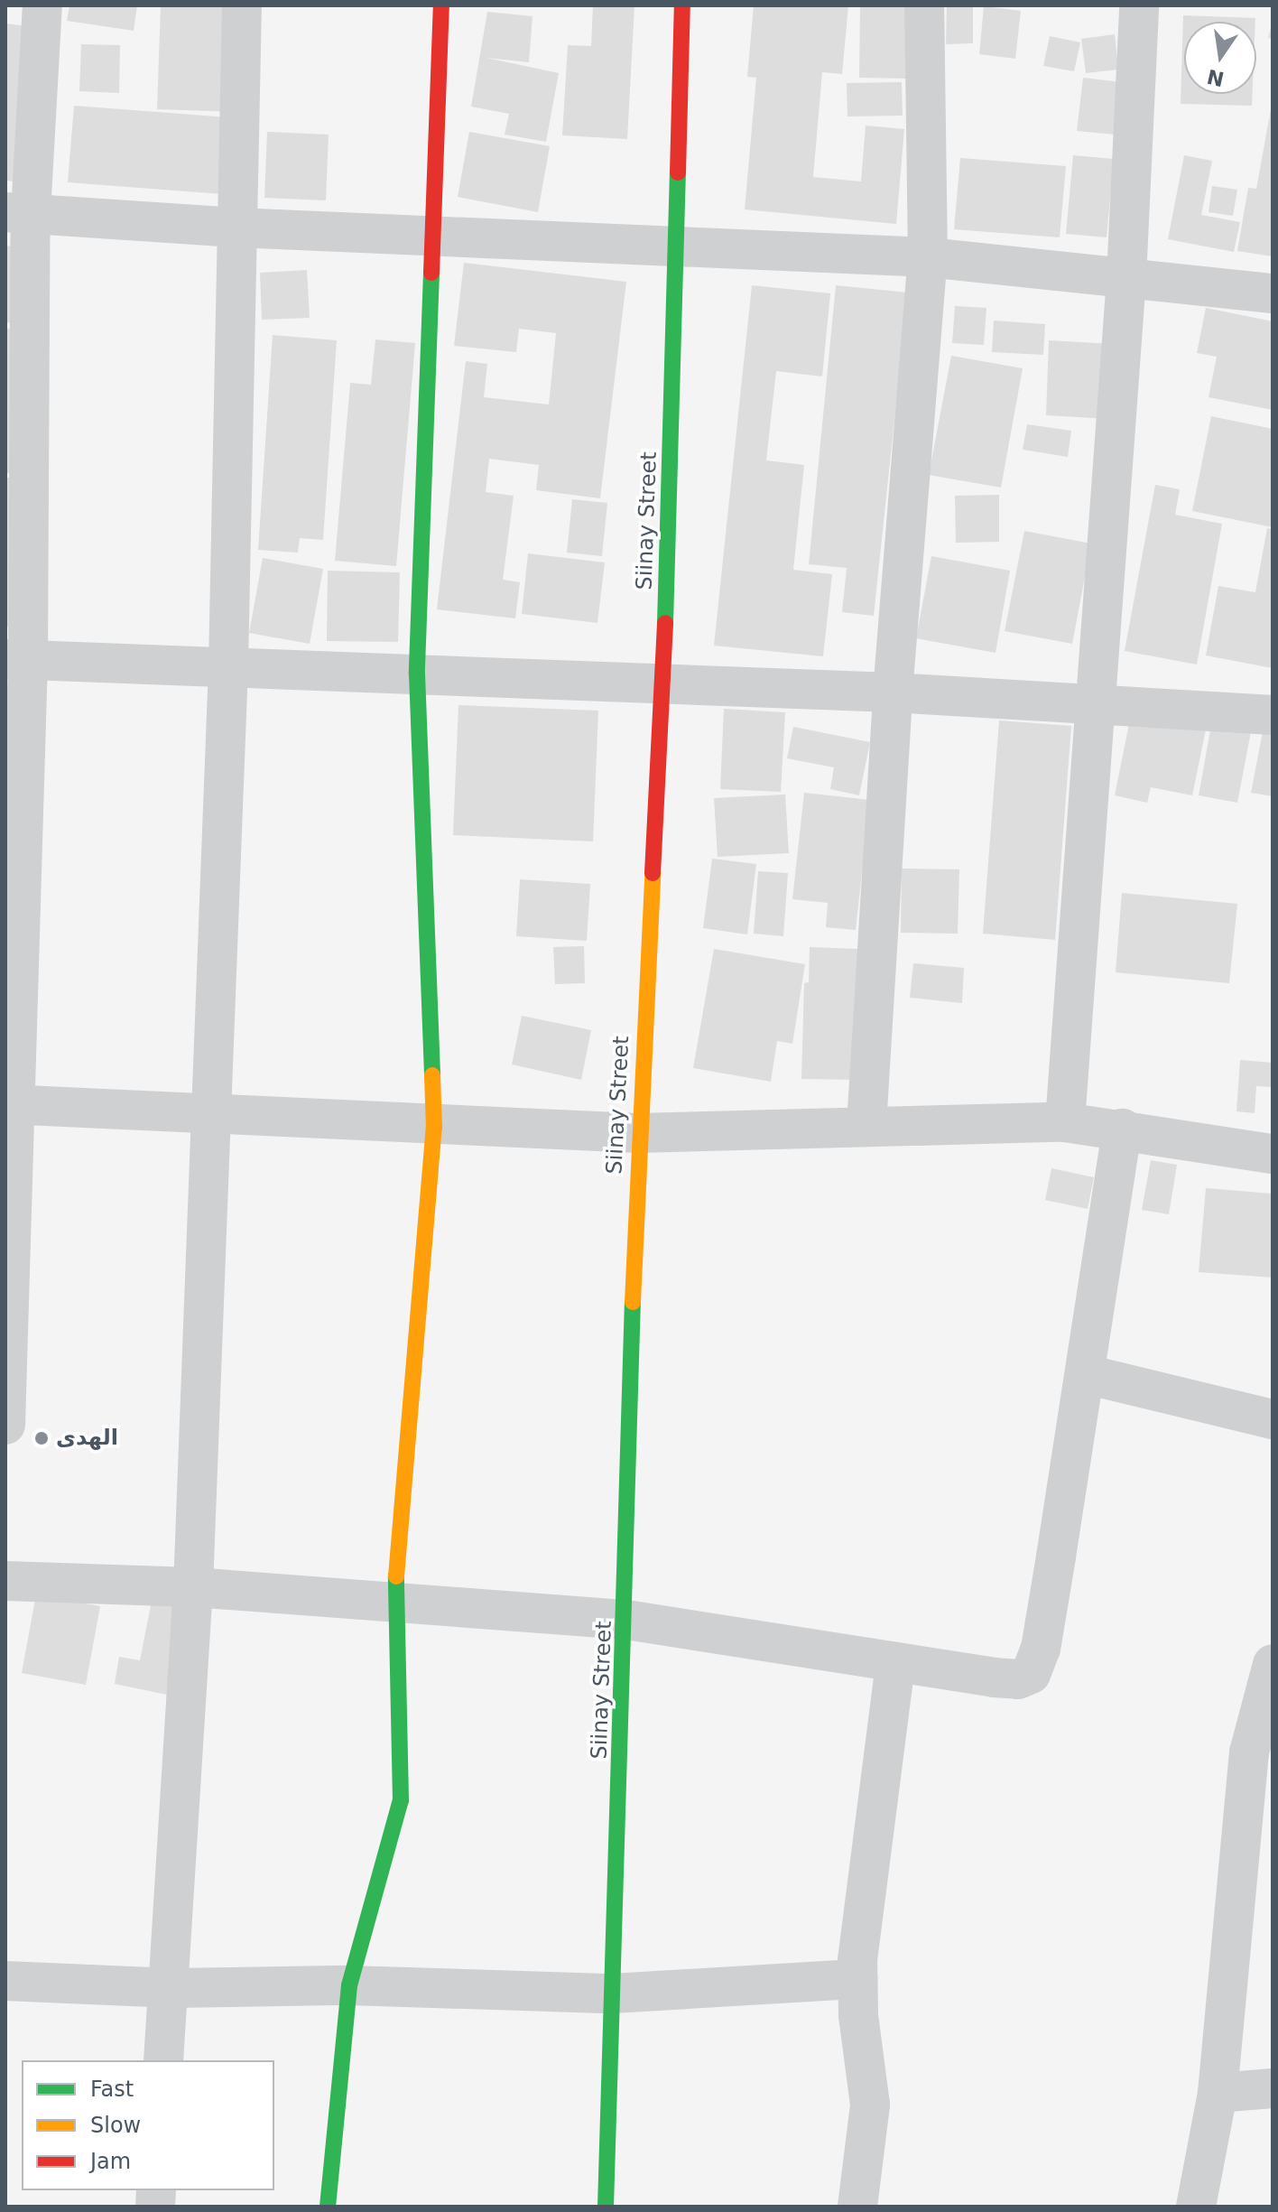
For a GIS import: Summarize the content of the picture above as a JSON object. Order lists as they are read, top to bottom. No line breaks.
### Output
{"streets":{"street":["Siinay Street"]},"places":["الهدى"],"legend":["Fast","Slow","Jam"],"north":"bottom"}
